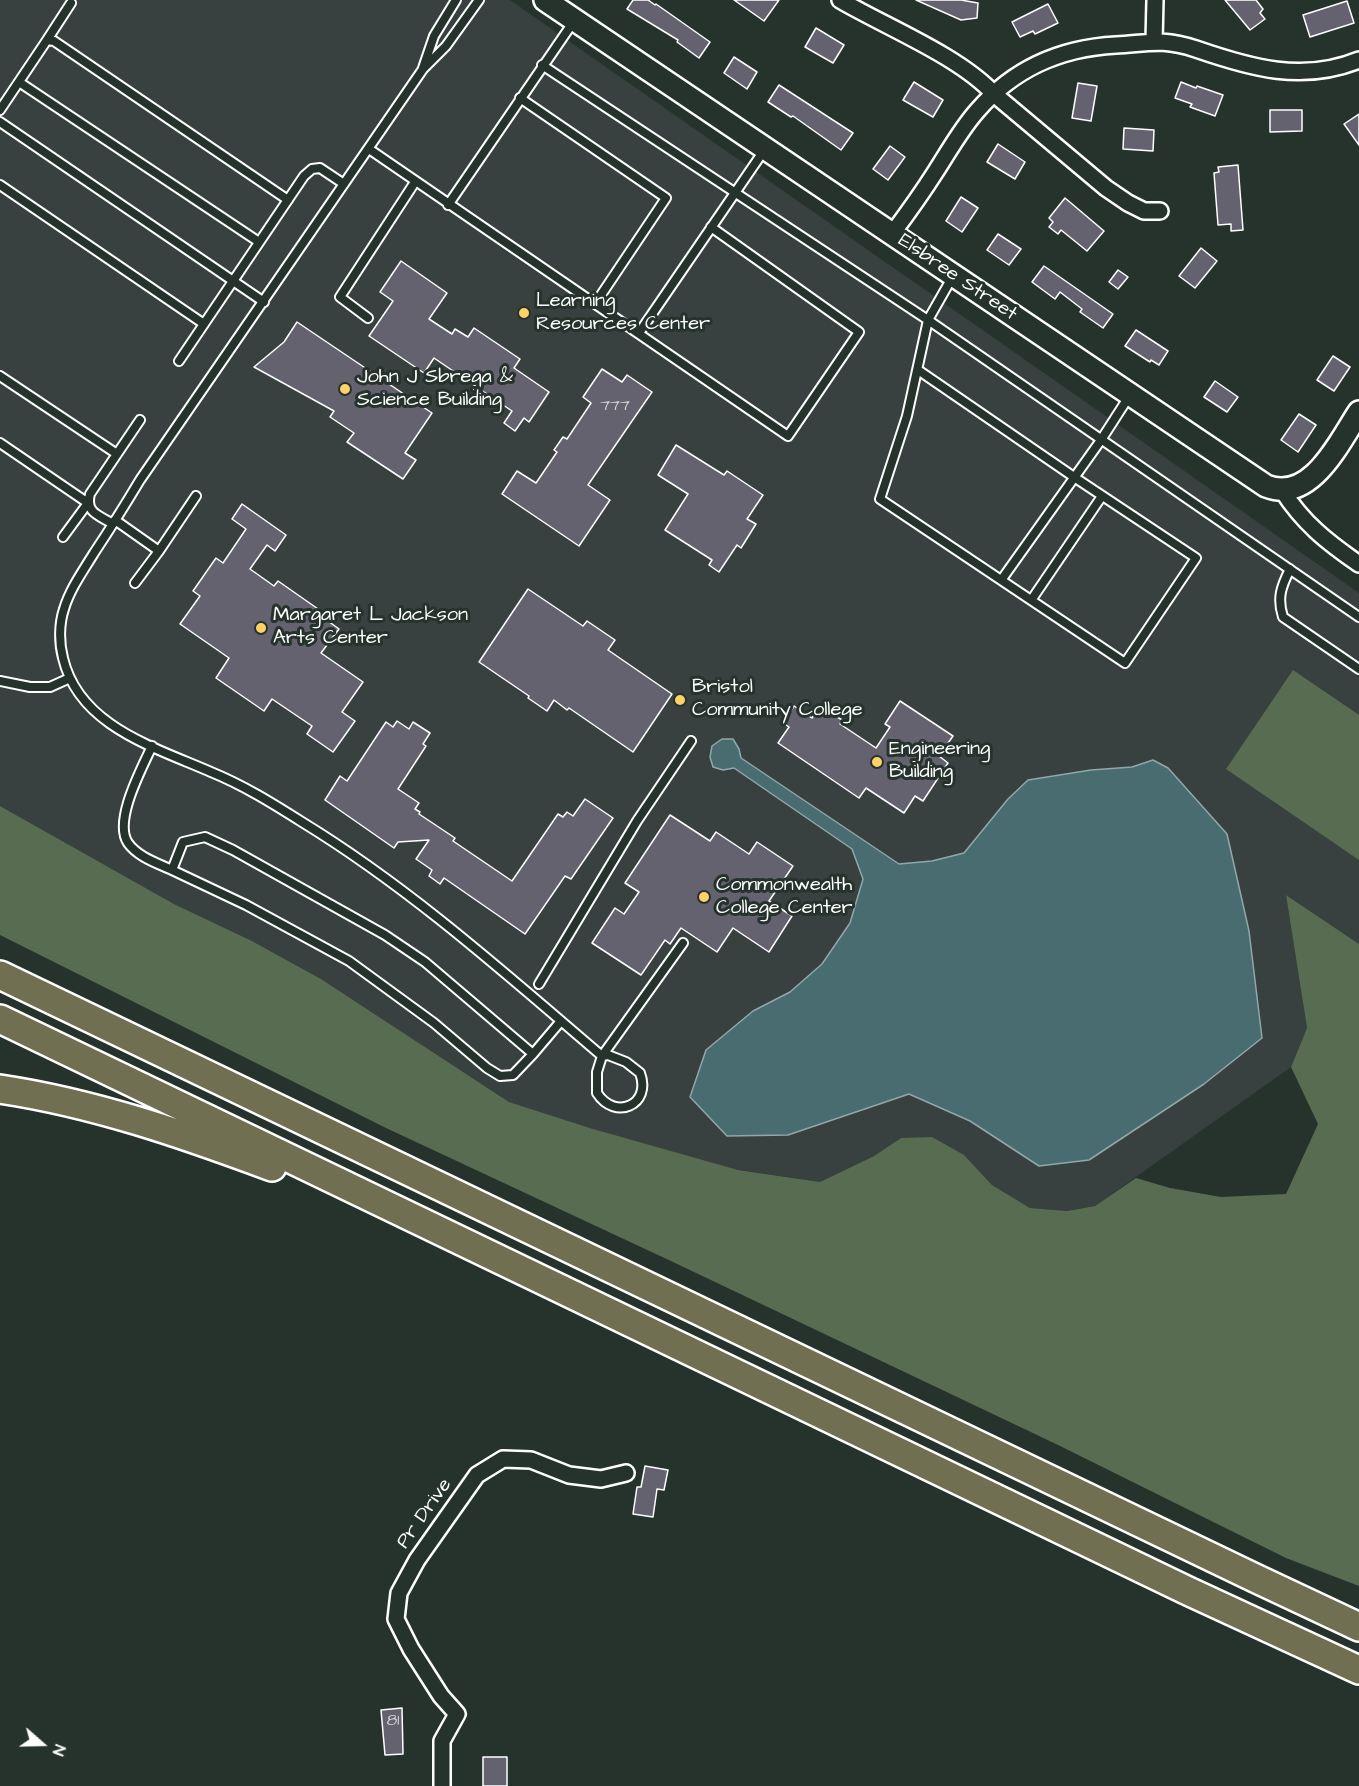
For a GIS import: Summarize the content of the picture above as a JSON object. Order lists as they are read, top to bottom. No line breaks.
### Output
{"streets":{"street":["Elsbree Street","Pr Drive"]},"places":["Learning Resources Center","John J Sbrega & Science Building","Margaret L Jackson Arts Center","Bristol Community College","Engineering Building","Commonwealth College Center"],"house_numbers":["777","81"],"north":"right"}
